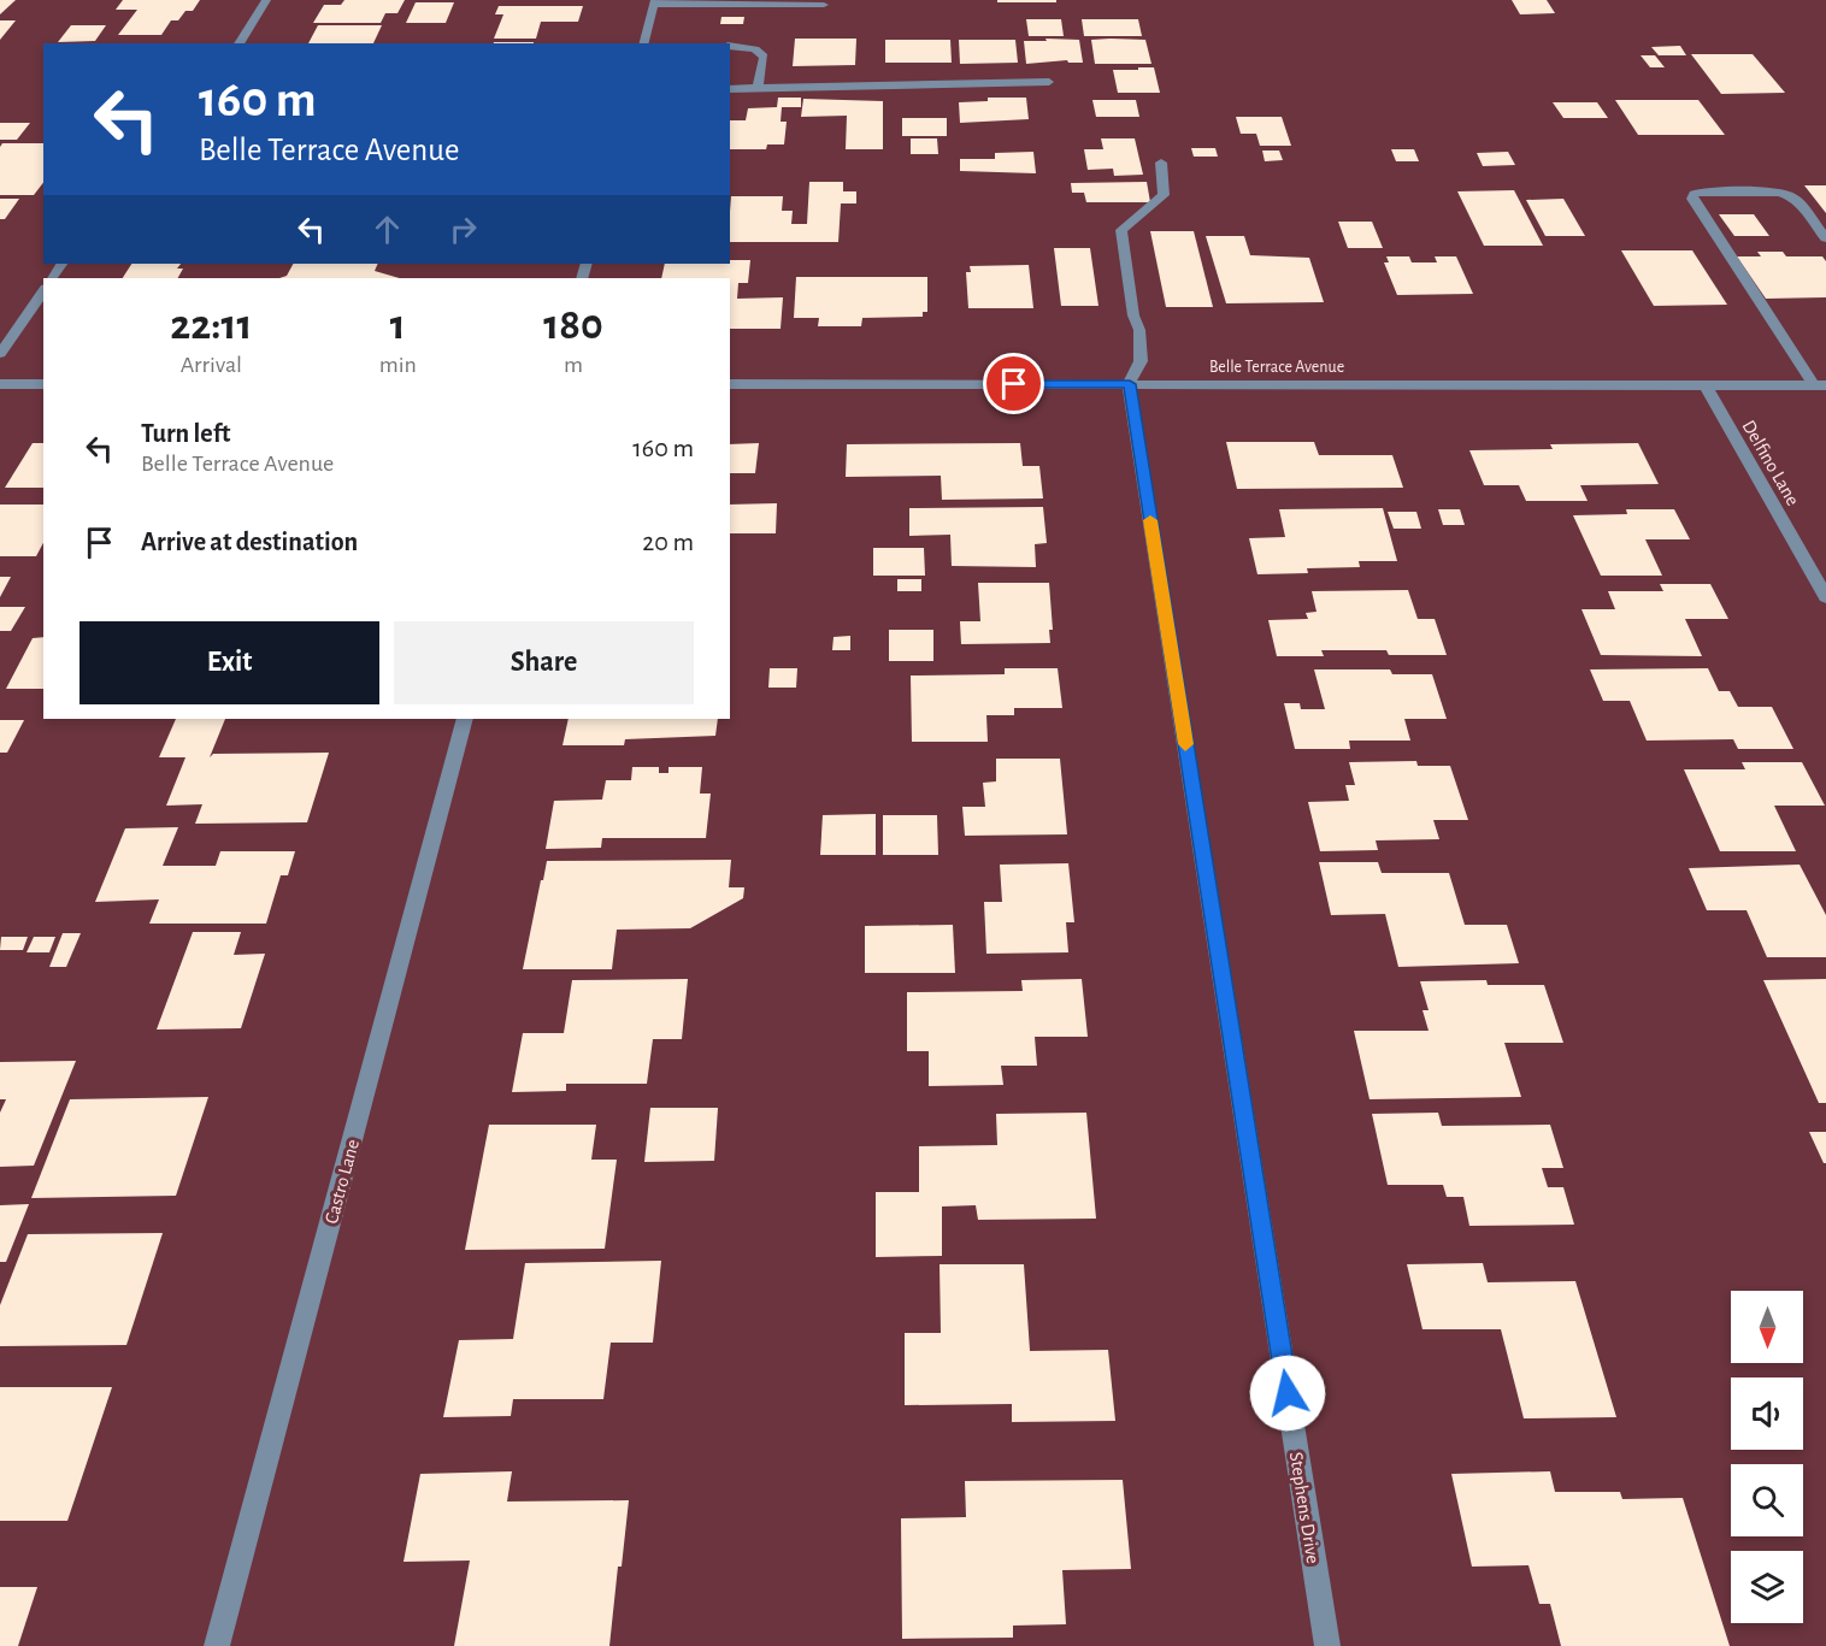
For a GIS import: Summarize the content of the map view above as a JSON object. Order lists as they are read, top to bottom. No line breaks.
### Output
{"streets":{"street":["Belle Terrace Avenue","Delfino Lane","Castro Lane","Stephens Drive"]},"crossings":[["Belle Terrace Avenue","Delfino Lane"],["Belle Terrace Avenue","Stephens Drive"]],"north":"bottom","page":{"turn":["160 m","Belle Terrace Avenue"],"eta":["22:11","Arrival","1","min","180","m"],"list":[{"name":"Turn left","note":"Belle Terrace Avenue","value":"160 m"},{"name":"Arrive at destination","value":"20 m"}],"buttons":["Exit","Share"]}}
